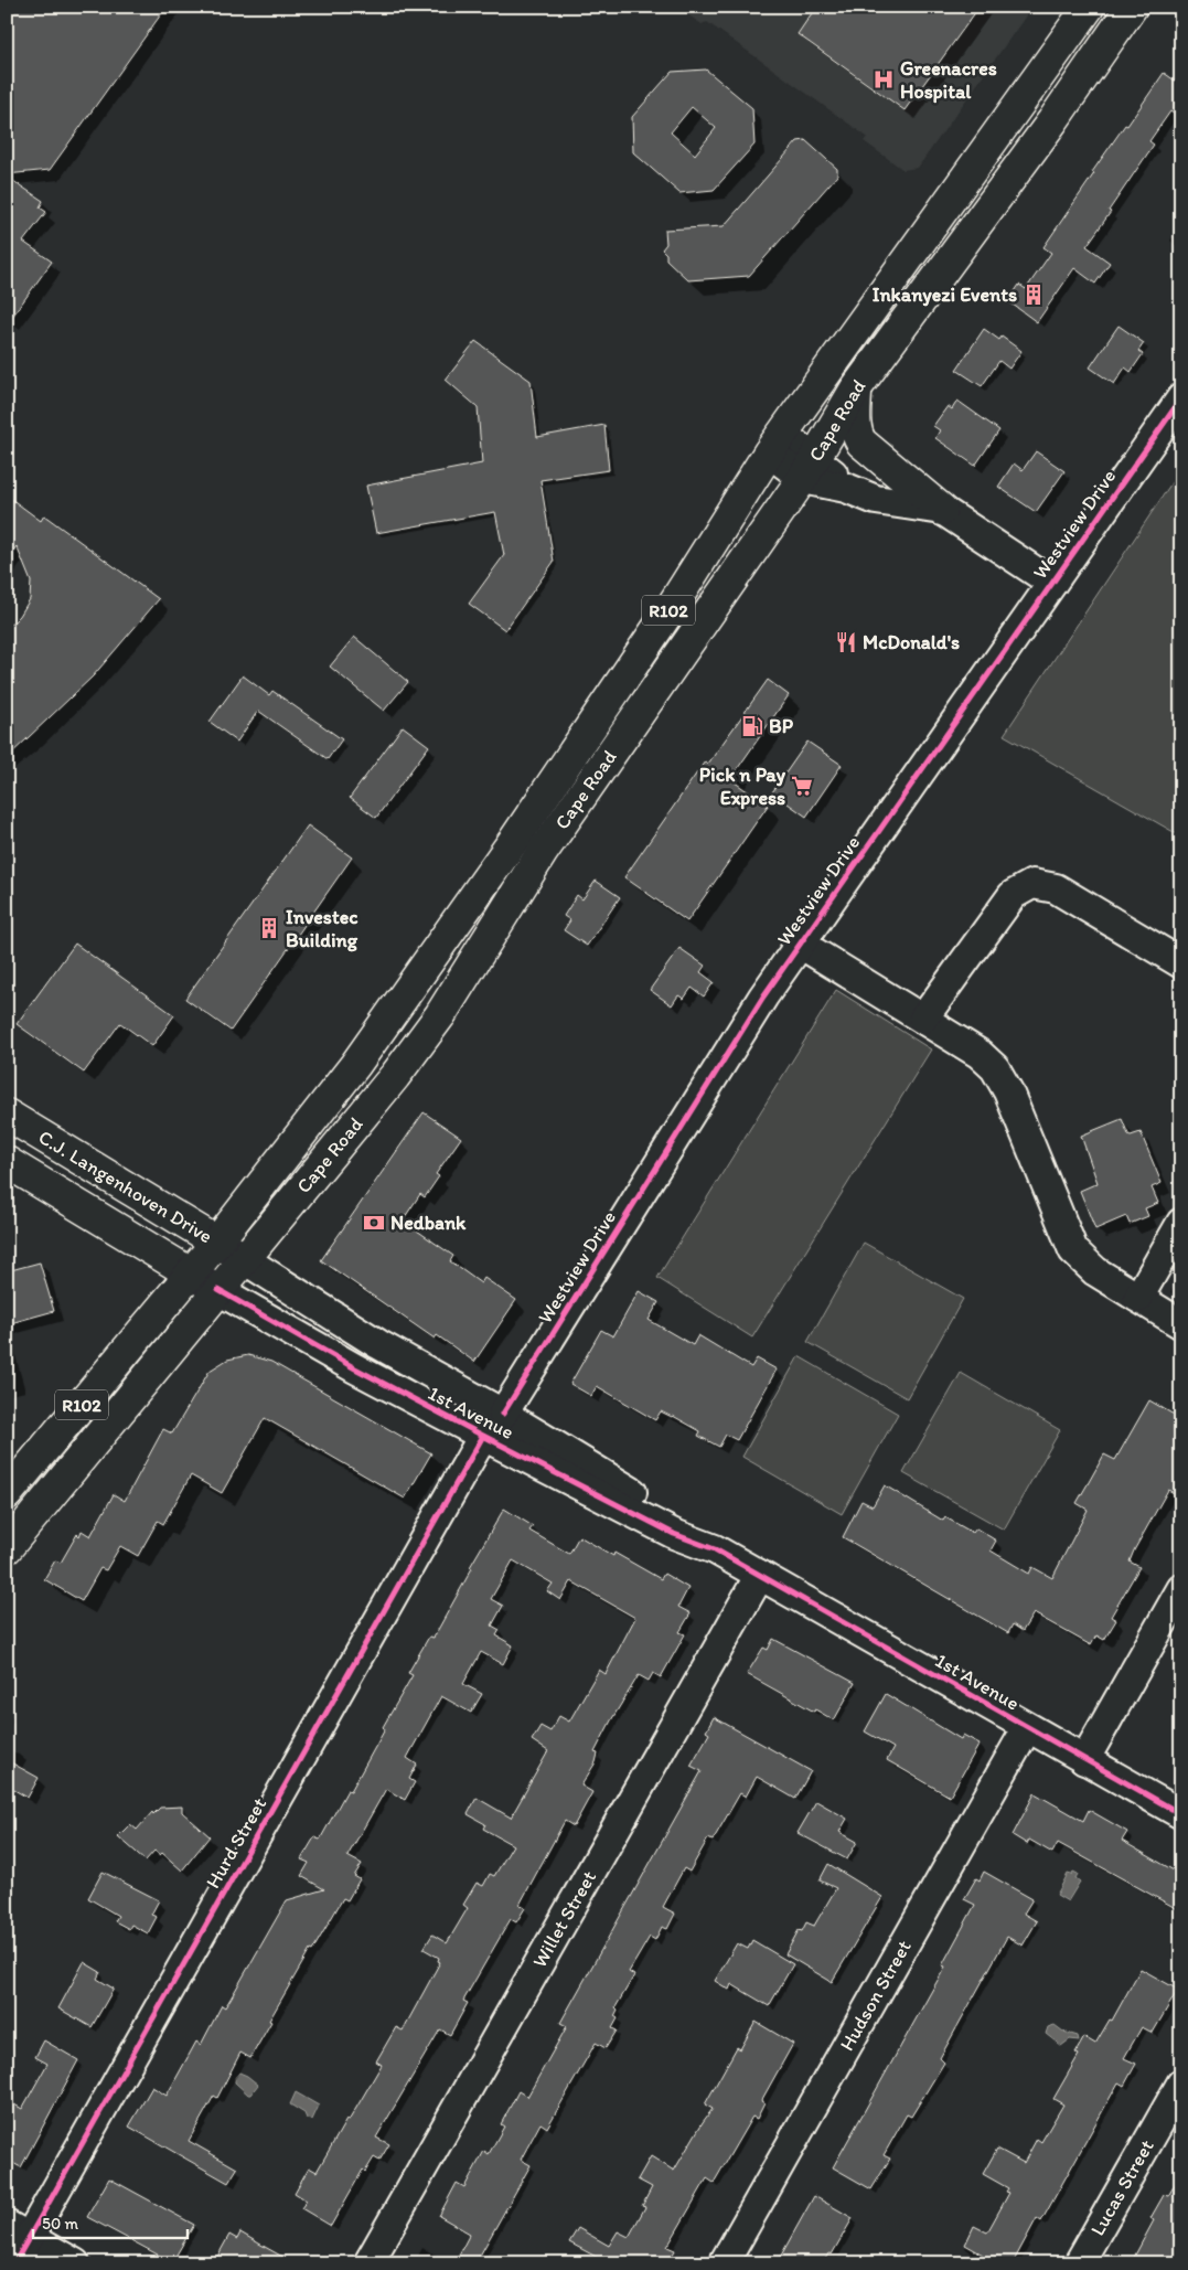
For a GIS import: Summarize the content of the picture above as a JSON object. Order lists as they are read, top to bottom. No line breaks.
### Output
{"streets":{"main road":["Cape Road","R102","C.J. Langenhoven Drive"],"street":["Westview Drive","1st Avenue","Hurd Street","Willet Street","Hudson Street","Lucas Street"]},"crossings":[["Cape Road","C.J. Langenhoven Drive"],["Cape Road","1st Avenue"],["Westview Drive","1st Avenue"],["C.J. Langenhoven Drive","1st Avenue"],["1st Avenue","Hurd Street"],["1st Avenue","Willet Street"],["1st Avenue","Hudson Street"]],"places":{"hospital":["Greenacres Hospital"],"building":["Inkanyezi Events","Investec Building"],"restaurant":["McDonald's"],"fuel station":["BP"],"supermarket":["Pick n Pay Express"],"bank":["Nedbank"]},"scale_bar":"50 m"}
